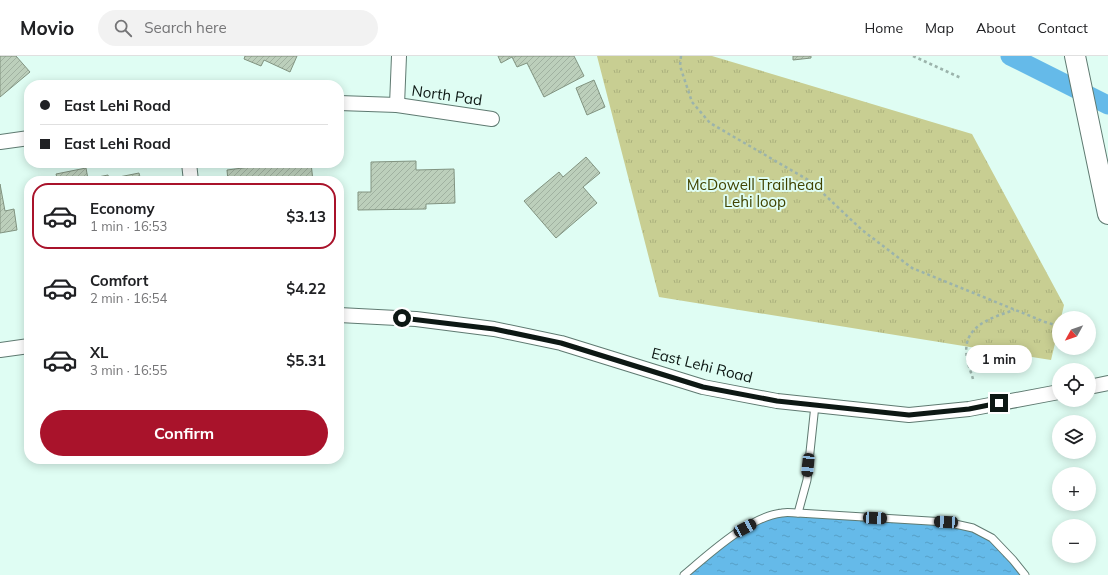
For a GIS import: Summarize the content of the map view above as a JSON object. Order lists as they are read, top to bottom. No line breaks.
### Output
{"streets":{"street":["North Pad","East Lehi Road"]},"parks":["McDowell Trailhead Lehi loop"],"north":"bottom left","page":{"header":"Movio","search":"Search here","nav":["Home","Map","About","Contact"],"banner":["East Lehi Road","East Lehi Road"],"list":[{"name":"Economy","note":"1 min · 16:53","value":"$3.13"},{"name":"Comfort","note":"2 min · 16:54","value":"$4.22"},{"name":"XL","note":"3 min · 16:55","value":"$5.31"}],"map_buttons":["+","−"],"bubble":"1 min","buttons":"Confirm"}}
